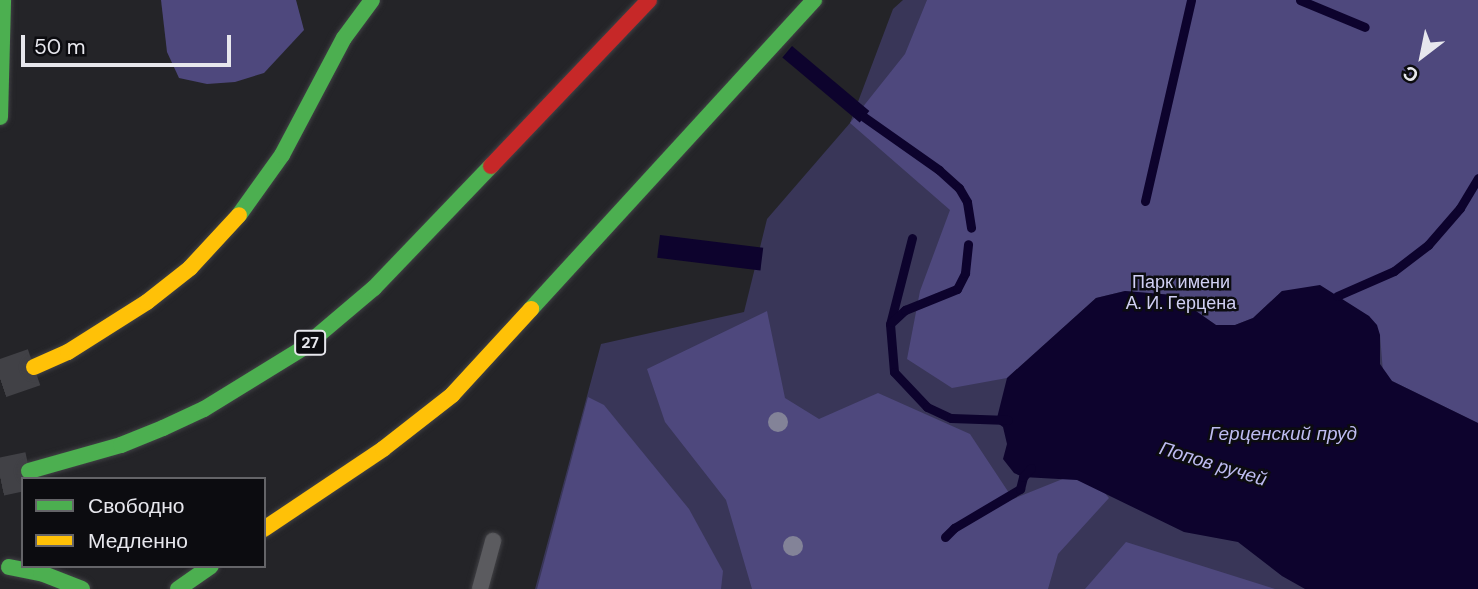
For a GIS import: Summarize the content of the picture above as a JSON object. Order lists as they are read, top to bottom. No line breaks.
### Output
{"streets":{"main road":["27"]},"water":["Герценский пруд","Попов ручей"],"parks":["Парк имени А. И. Герцена"],"legend":["Свободно","Медленно"],"scale_bar":"50 m","north":"bottom left"}
